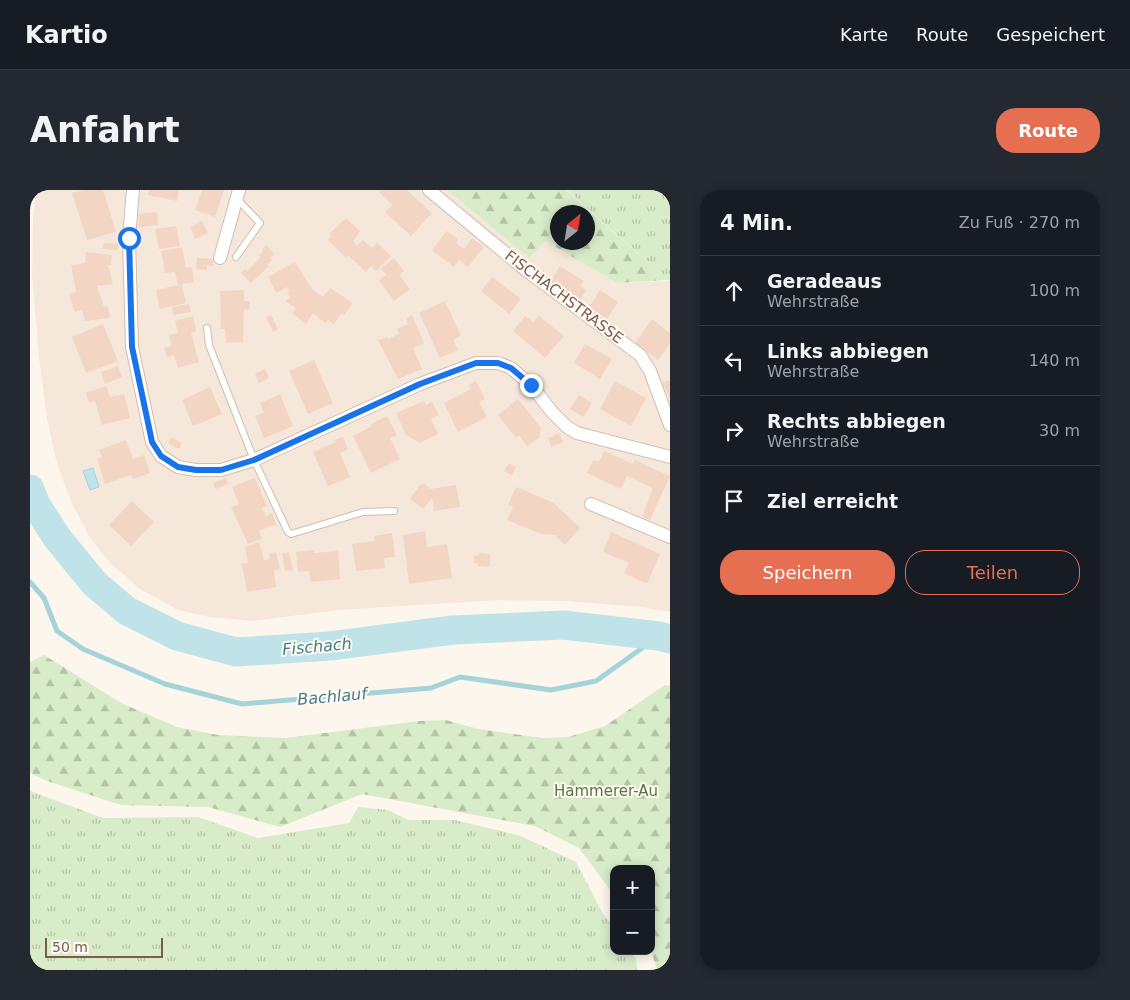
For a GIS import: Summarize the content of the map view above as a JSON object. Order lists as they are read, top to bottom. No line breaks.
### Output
{"streets":{"street":["FISCHACHSTRASSE"]},"water":["Fischach","Bachlauf"],"parks":["Hammerer-Au"],"scale_bar":"50 m","north":"top right","page":{"header":"Kartio","nav":["Karte","Route","Gespeichert"],"buttons":["Route",["Speichern","Teilen"]],"title":"Anfahrt","heading":["4 Min.","Zu Fuß · 270 m"],"list":[["Geradeaus","Wehrstraße","100 m"],["Links abbiegen","Wehrstraße","140 m"],["Rechts abbiegen","Wehrstraße","30 m"],"Ziel erreicht"],"map_buttons":["+","−"],"scale":"50 m"}}
